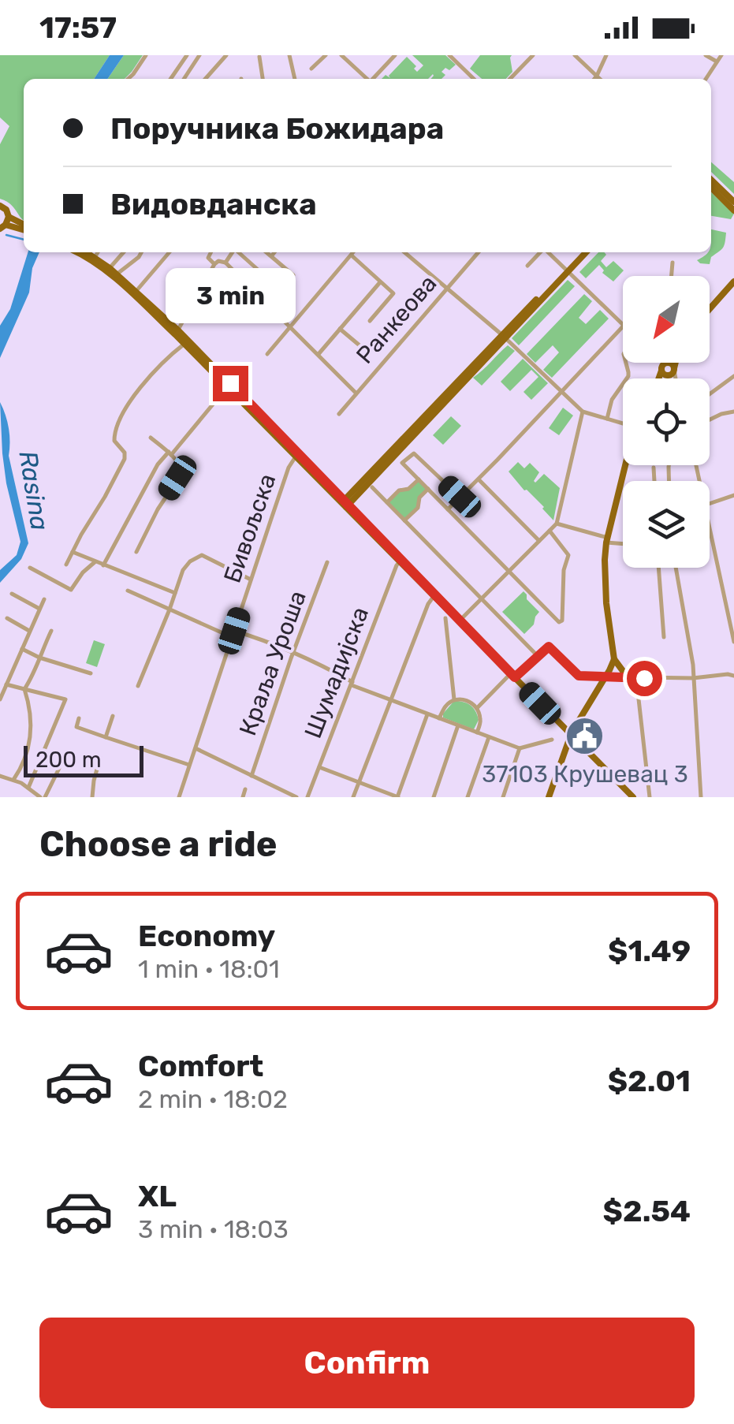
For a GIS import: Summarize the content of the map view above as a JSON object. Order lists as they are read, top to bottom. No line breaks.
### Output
{"streets":{"street":["Ранкеова","Бивољска","Краља Уроша","Шумадијска"]},"water":["Rasina"],"places":{"public building":["37103 Крушевац 3"]},"scale_bar":"200 m","north":"bottom left","page":{"status":"17:57","banner":["Поручника Божидара","Видовданска"],"bubble":"3 min","scale":"200 m","heading":"Choose a ride","list":[{"name":"Economy","note":"1 min · 18:01","value":"$1.49"},{"name":"Comfort","note":"2 min · 18:02","value":"$2.01"},{"name":"XL","note":"3 min · 18:03","value":"$2.54"}],"buttons":"Confirm"}}
